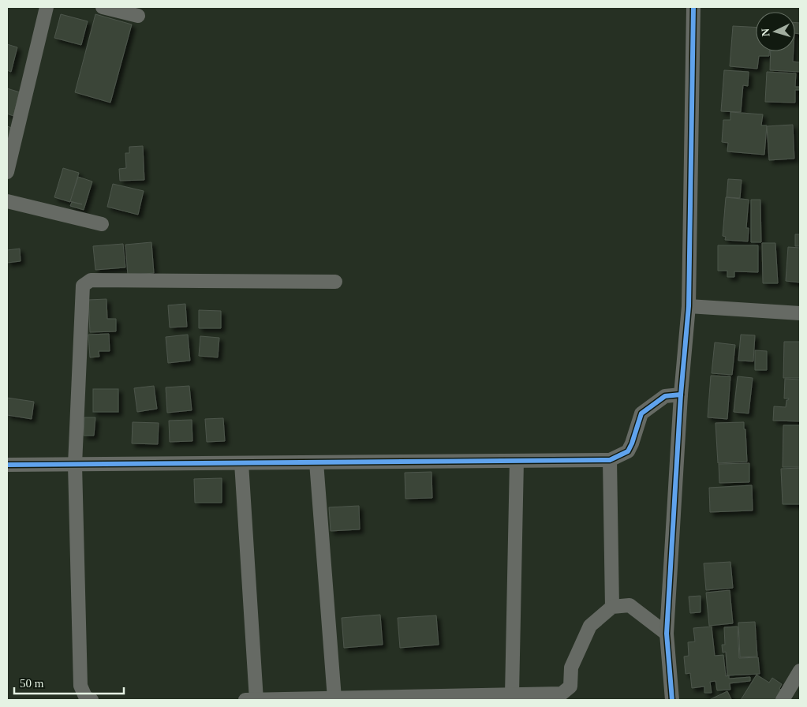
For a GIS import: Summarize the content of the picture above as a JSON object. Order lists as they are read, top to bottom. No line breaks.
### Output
{"scale_bar":"50 m","north":"left"}
